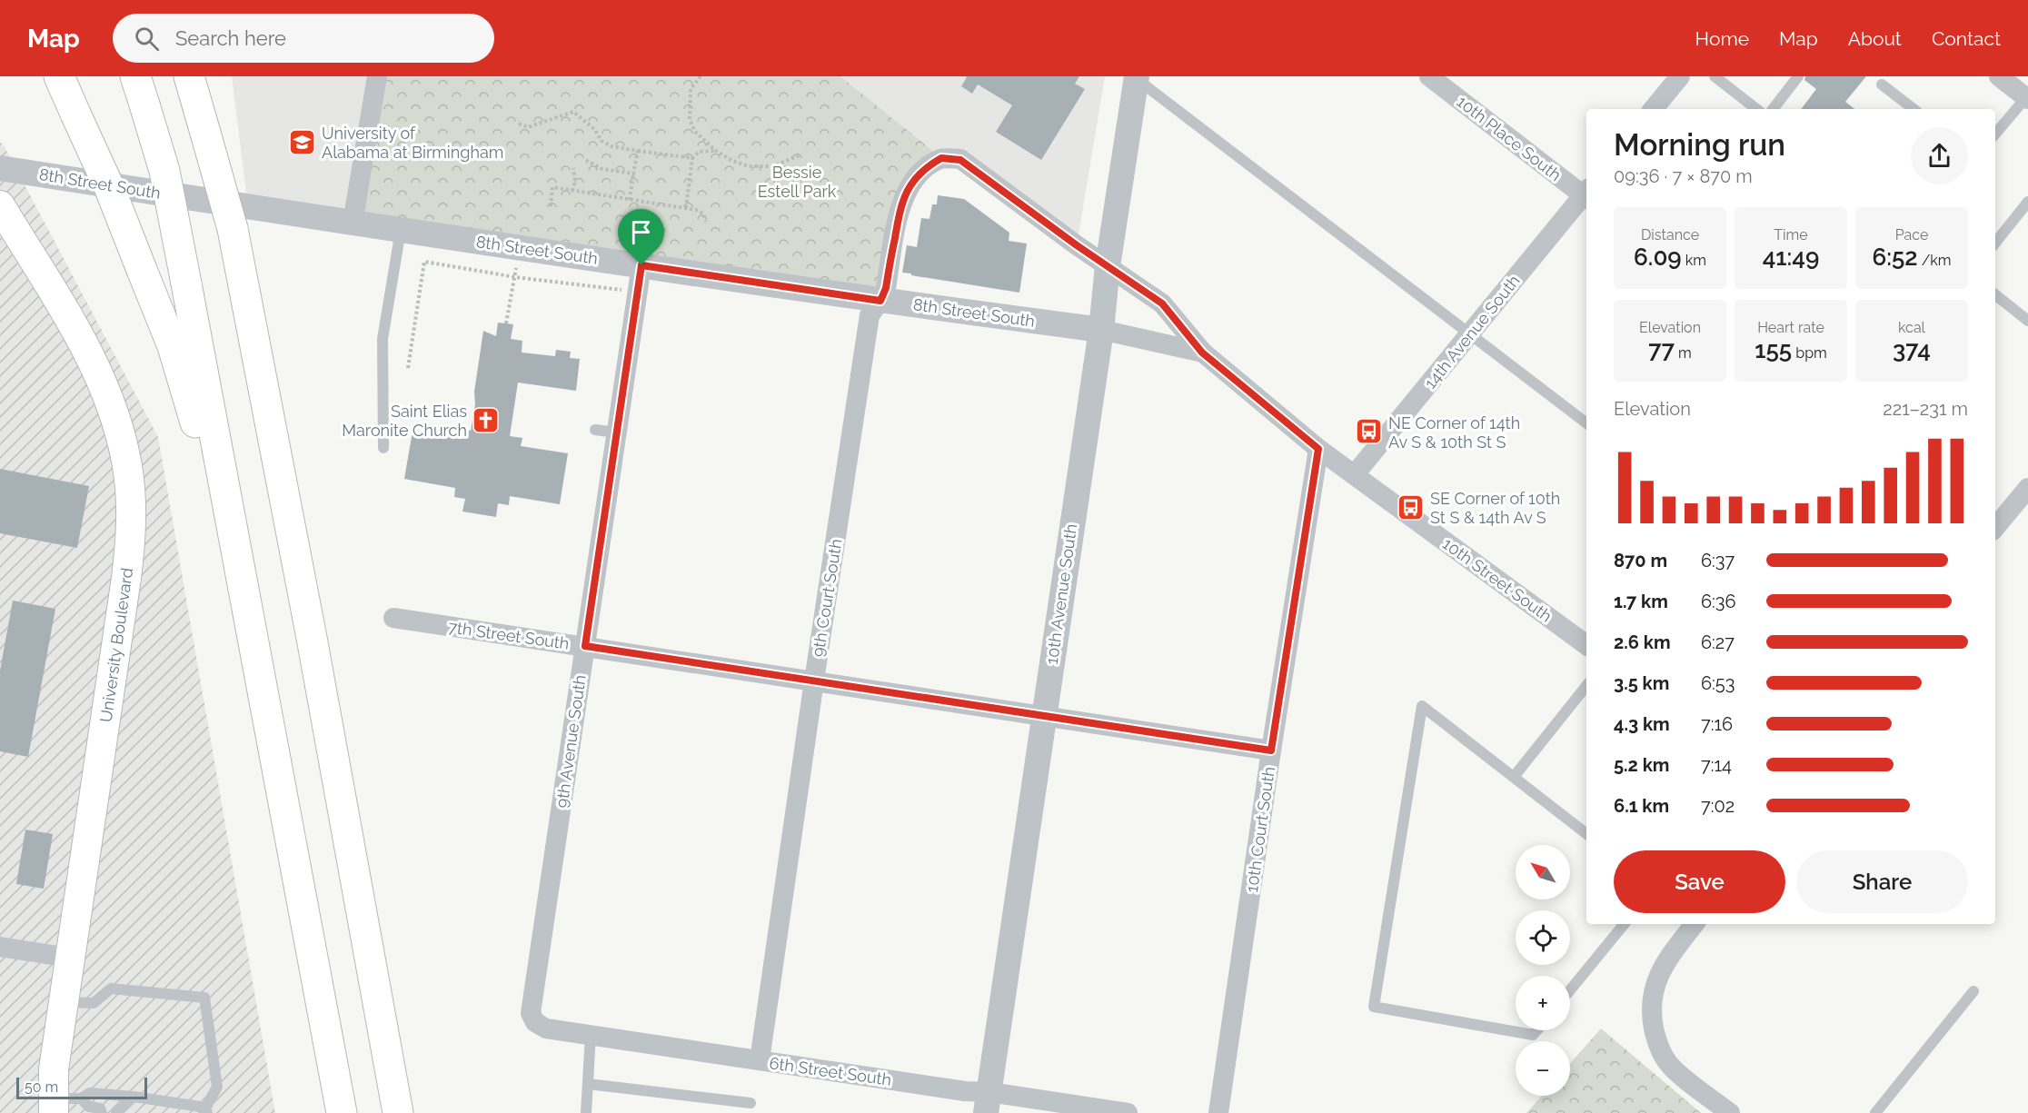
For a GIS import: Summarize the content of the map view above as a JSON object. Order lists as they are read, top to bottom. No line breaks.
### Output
{"streets":{"main road":["University Boulevard"],"street":["10th Place South","8th Street South","14th Avenue South","10th Street South","10th Avenue South","9th Court South","7th Street South","9th Avenue South","10th Court South","6th Street South"]},"crossings":[["8th Street South","10th Street South"],["8th Street South","10th Avenue South"],["8th Street South","9th Court South"],["8th Street South","9th Avenue South"],["14th Avenue South","10th Street South"],["10th Street South","10th Avenue South"],["10th Street South","9th Court South"],["10th Street South","10th Court South"],["10th Avenue South","7th Street South"],["10th Avenue South","6th Street South"],["9th Court South","7th Street South"],["9th Court South","6th Street South"],["7th Street South","9th Avenue South"],["7th Street South","10th Court South"],["9th Avenue South","6th Street South"]],"parks":["Bessie Estell Park"],"places":{"school or university":["University of Alabama at Birmingham"],"church":["Saint Elias Maronite Church"],"bus stop":["NE Corner of 14th Av S & 10th St S","SE Corner of 10th St S & 14th Av S"]},"scale_bar":"50 m","north":"top left","page":{"header":"Map","search":"Search here","nav":["Home","Map","About","Contact"],"heading":["Morning run","09:36 · 7 × 870 m"],"stats":[["Distance","6.09 km"],["Time","41:49"],["Pace","6:52 /km"],["Elevation","77 m"],["Heart rate","155 bpm"],["kcal","374"]],"chart":["Elevation","221–231 m"],"list":[{"name":"870 m","note":"6:37"},{"name":"1.7 km","note":"6:36"},{"name":"2.6 km","note":"6:27"},{"name":"3.5 km","note":"6:53"},{"name":"4.3 km","note":"7:16"},{"name":"5.2 km","note":"7:14"},{"name":"6.1 km","note":"7:02"}],"buttons":["Save","Share"],"map_buttons":["+","−"],"scale":"50 m"}}
